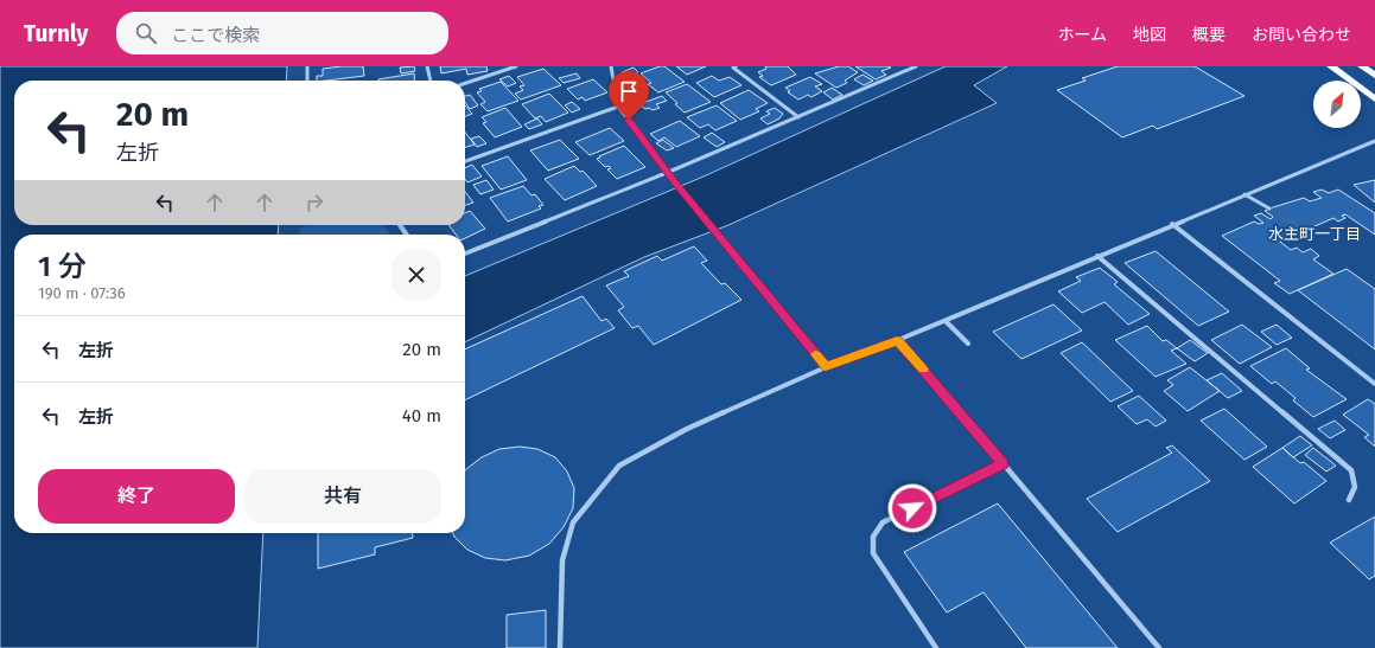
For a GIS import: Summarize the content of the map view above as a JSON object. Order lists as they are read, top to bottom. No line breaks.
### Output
{"districts":["水主町一丁目"],"north":"top right","page":{"header":"Turnly","search":"ここで検索","nav":["ホーム","地図","概要","お問い合わせ"],"turn":["20 m","左折"],"heading":["1 分","190 m · 07:36"],"list":[{"name":"左折","value":"20 m"},{"name":"左折","value":"40 m"}],"buttons":["終了","共有"]}}
